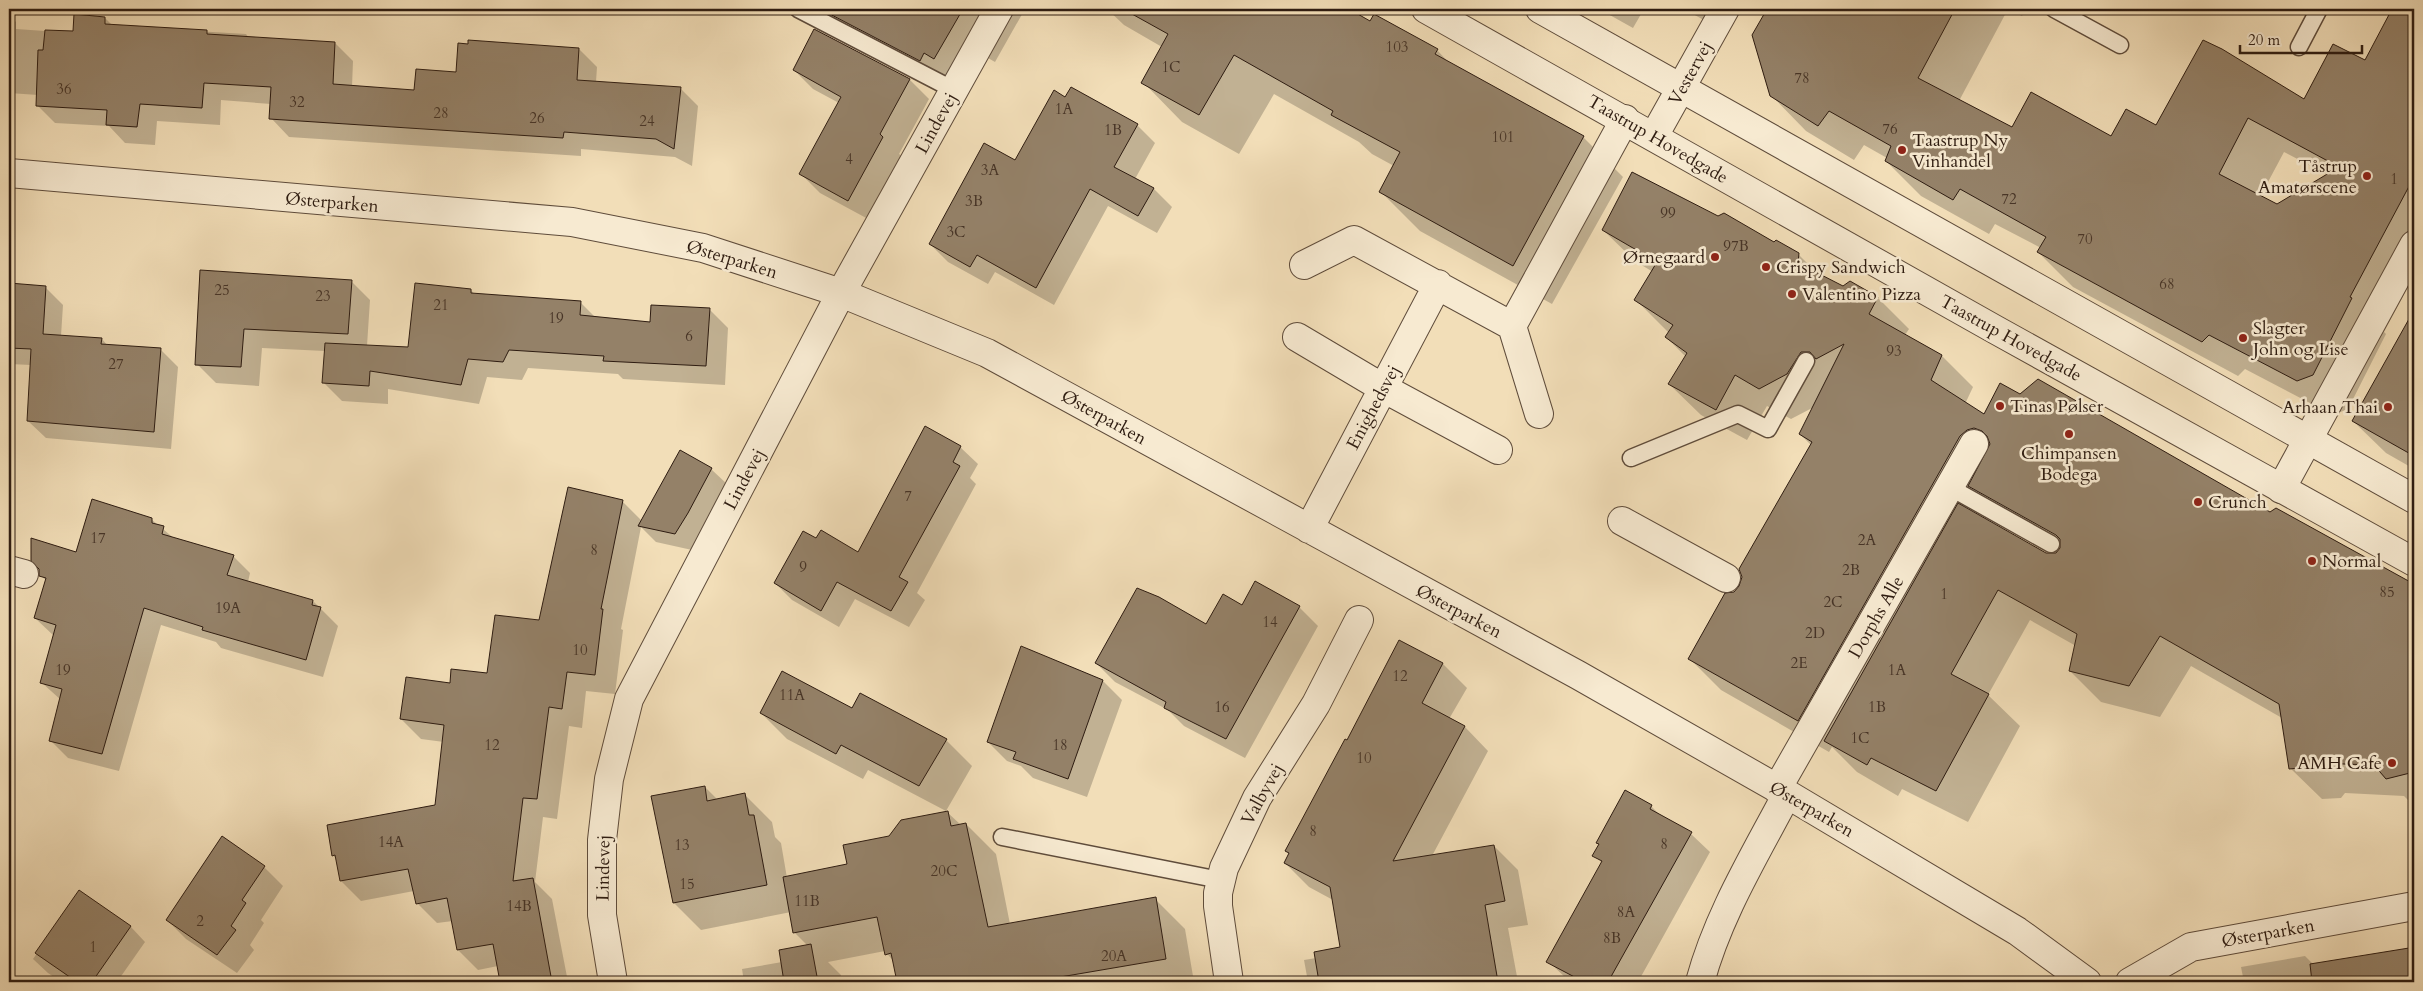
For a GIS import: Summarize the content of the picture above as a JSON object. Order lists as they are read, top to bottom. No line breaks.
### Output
{"streets":{"street":["Vestervej","Lindevej","Taastrup Hovedgade","Østerparken","Enighedsvej","Dorphs Alle","Valbyvej"]},"crossings":[["Vestervej","Taastrup Hovedgade"],["Lindevej","Østerparken"],["Østerparken","Enighedsvej"],["Østerparken","Dorphs Alle"]],"places":["Taastrup Ny Vinhandel","Tåstrup Amatørscene","Ørnegaard","Crispy Sandwich","Valentino Pizza","Slagter John og Lise","Tinas Pølser","Arhaan Thai","Chimpansen Bodega","Crunch","Normal","AMH Cafe"],"house_numbers":["103","1C","78","36","32","1A","28","26","24","76","1B","101","4","3A","1","72","3B","99","3C","70","97B","68","25","23","21","19","6","93","27","7","17","2A","8","9","2B","85","1","2C","19A","14","2D","10","2E","19","1A","12","11A","16","1B","1C","12","18","10","8","14A","8","13","20C","15","11B","14B","8A","2","8B","1","20A"],"scale_bar":"20 m"}
